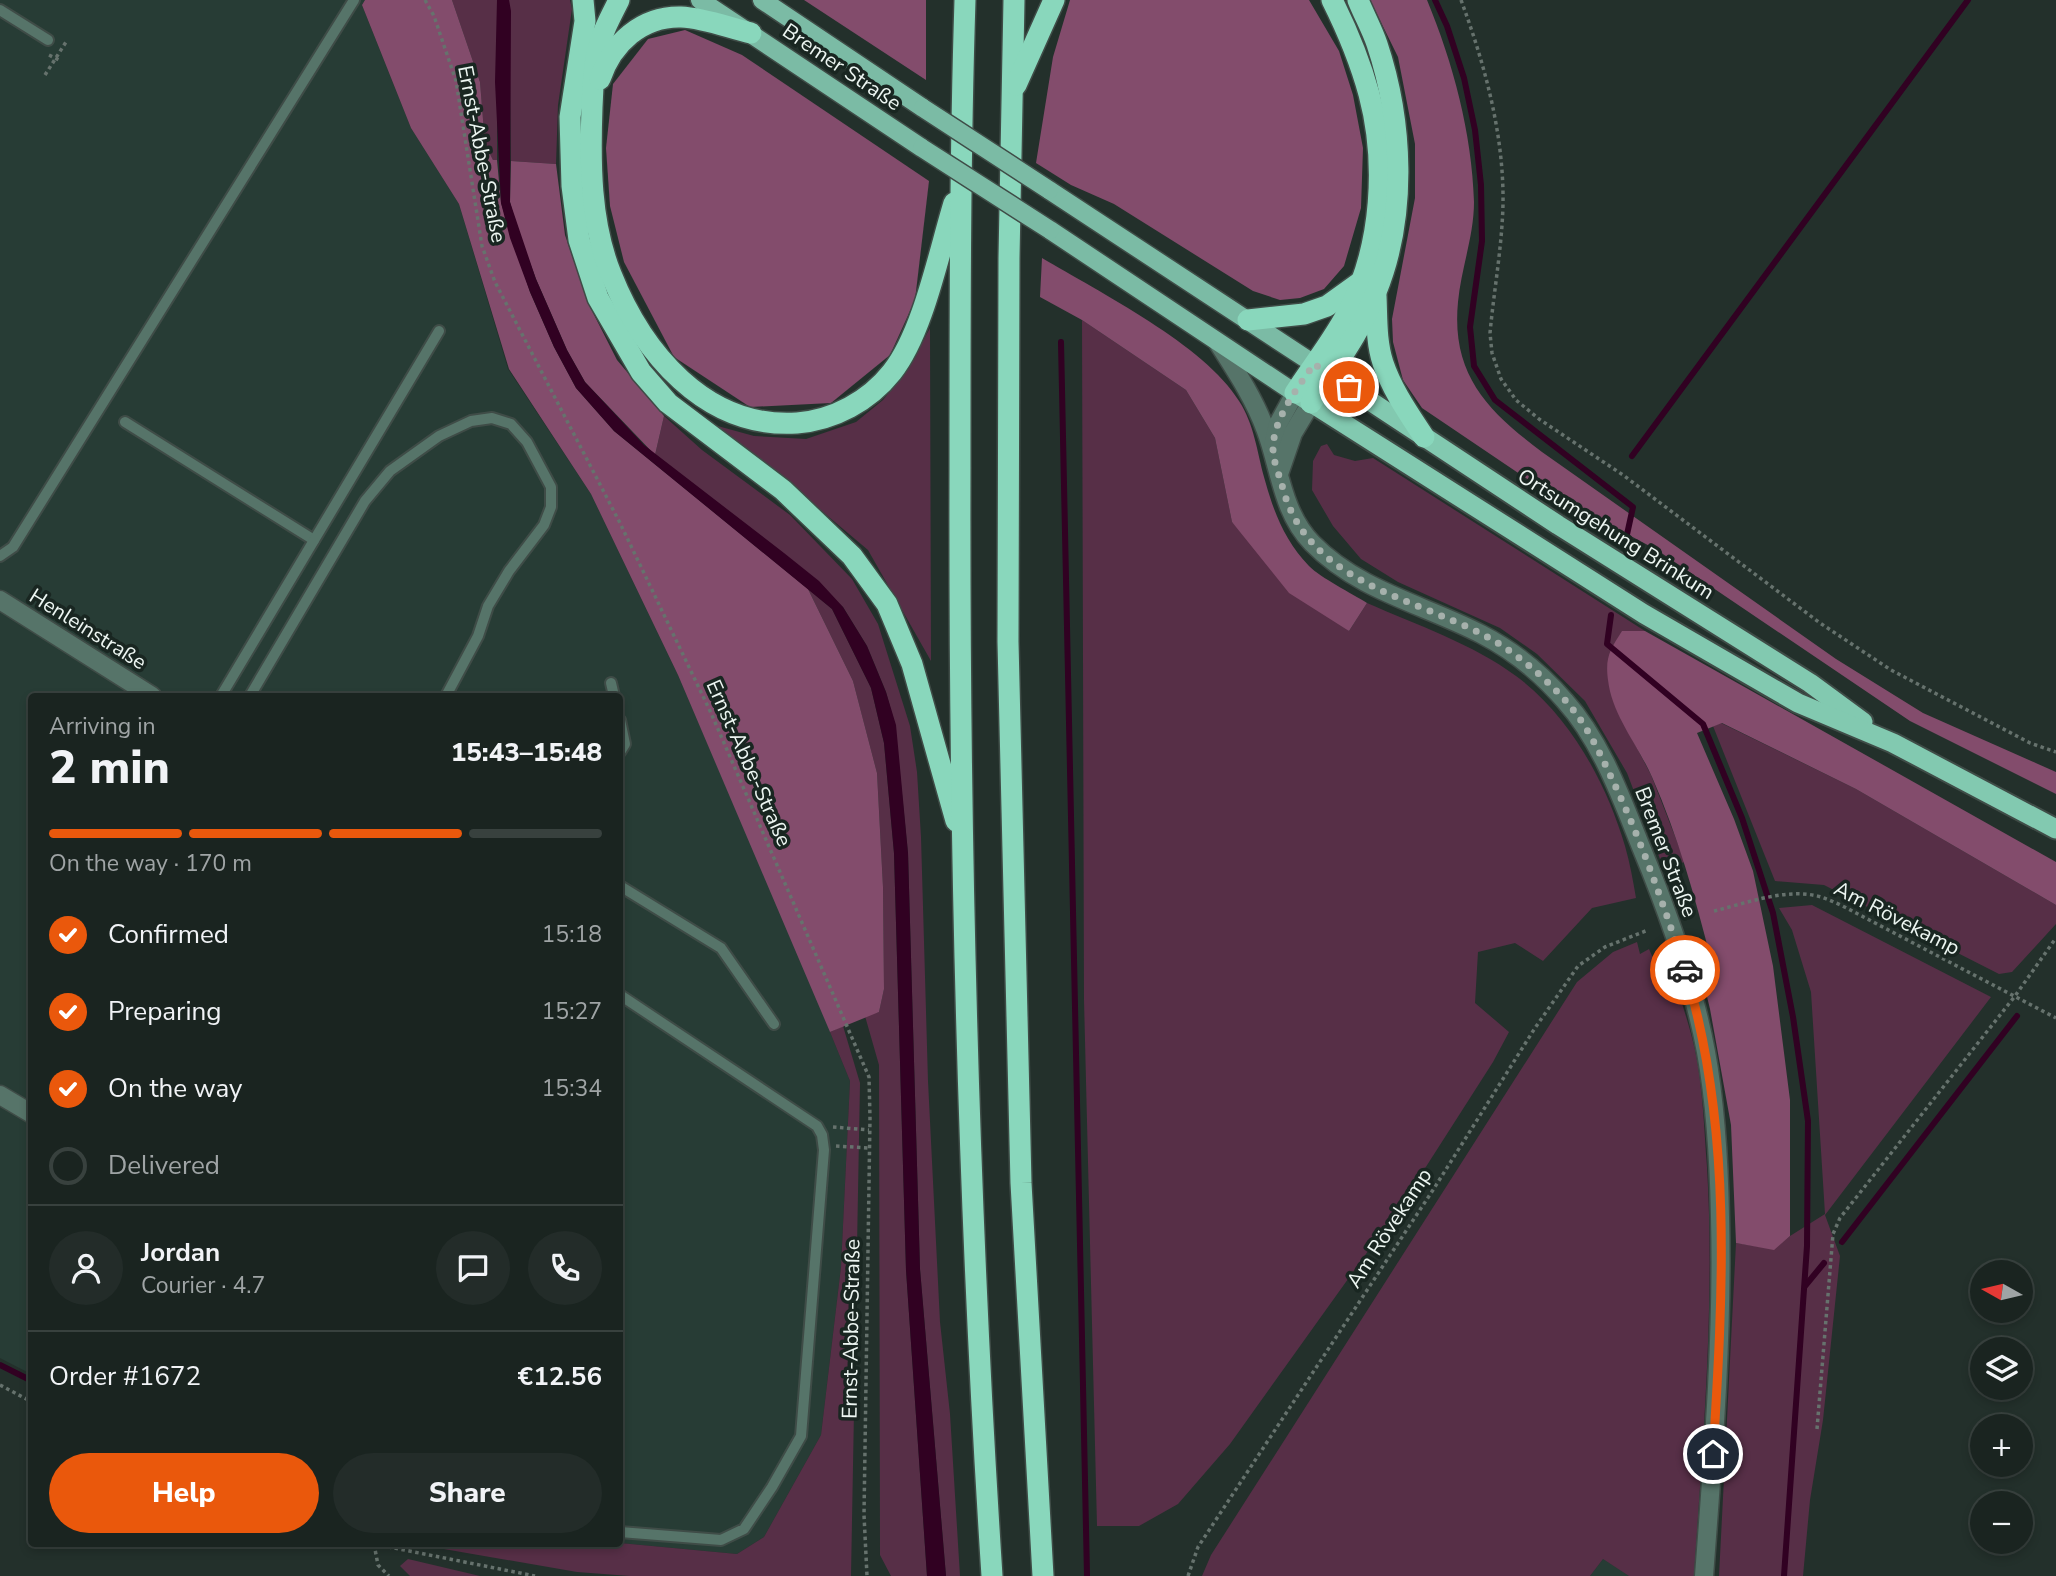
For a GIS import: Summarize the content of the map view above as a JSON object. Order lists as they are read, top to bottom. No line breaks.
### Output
{"streets":{"highway":["Ortsumgehung Brinkum"],"main road":["Bremer Straße"],"street":["Henleinstraße"],"path":["Ernst-Abbe-Straße","Am Rövekamp"]},"crossings":[["Bremer Straße","Ortsumgehung Brinkum"]],"north":"left","page":{"heading":["2 min","Arriving in","15:43–15:48"],"panel":["Jordan","Courier · 4.7","Order #1672","€12.56"],"bar":"On the way · 170 m","list":[["Confirmed","15:18"],["Preparing","15:27"],["On the way","15:34"],"Delivered"],"map_buttons":["+","−"],"buttons":["Help","Share"]}}
